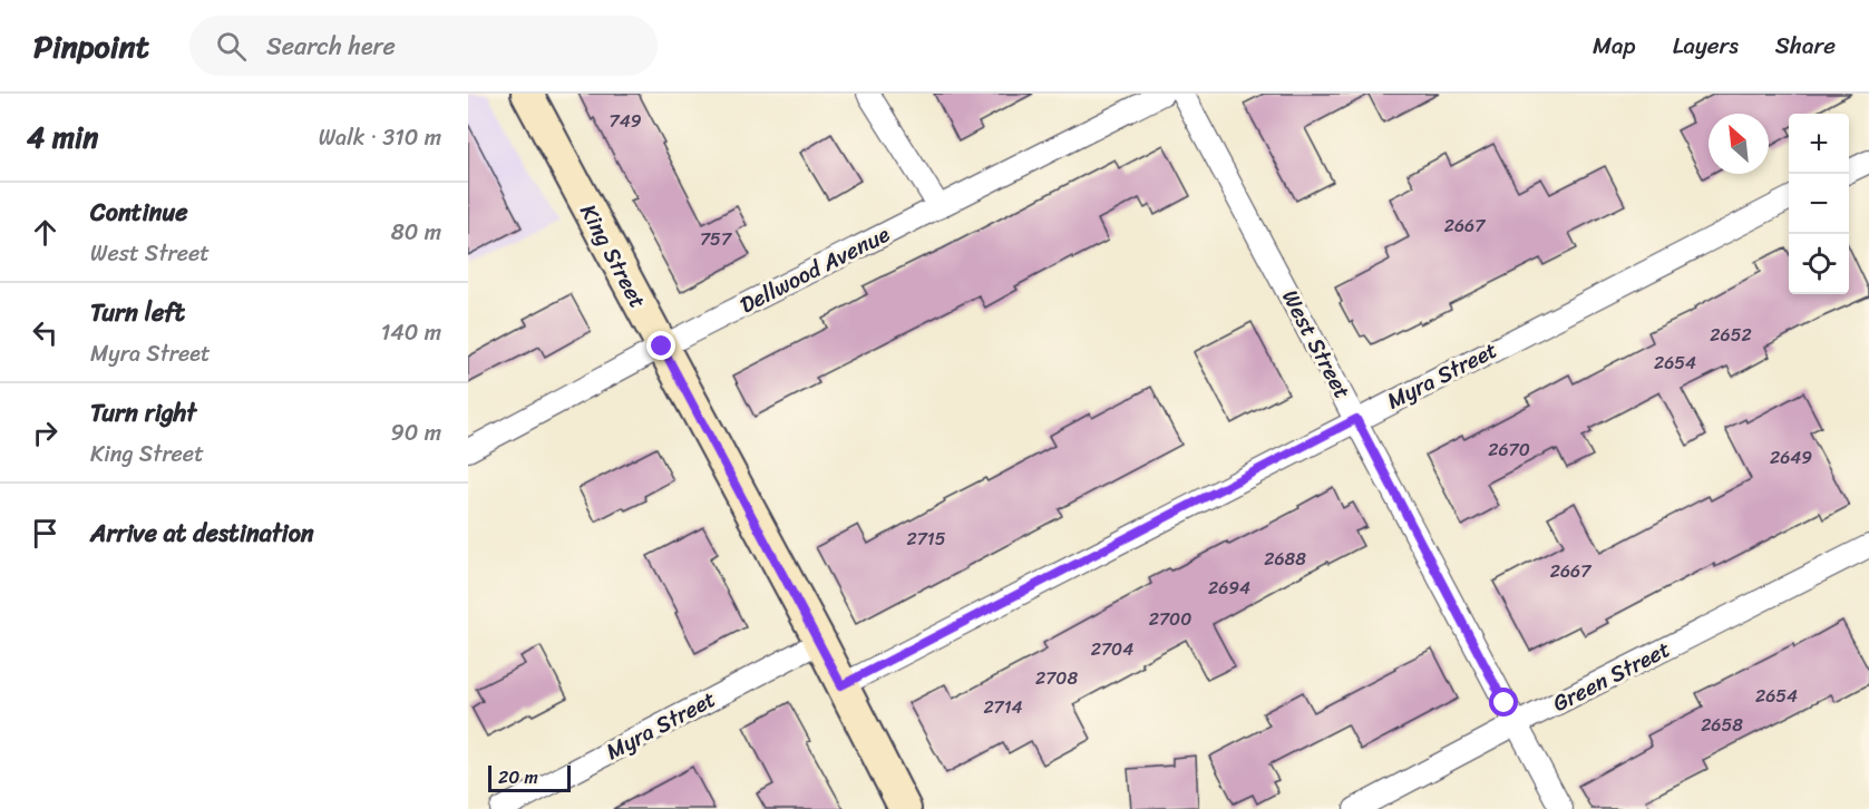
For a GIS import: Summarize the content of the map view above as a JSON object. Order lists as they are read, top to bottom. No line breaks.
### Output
{"streets":{"main road":["King Street"],"street":["Dellwood Avenue","West Street","Myra Street","Green Street"]},"crossings":[["King Street","Dellwood Avenue"],["King Street","Myra Street"],["West Street","Myra Street"],["West Street","Green Street"]],"house_numbers":["749","2667","757","2652","2654","2670","2649","2715","2688","2667","2694","2700","2704","2708","2654","2714","2658"],"scale_bar":"20 m","north":"top left","page":{"header":"Pinpoint","search":"Search here","nav":["Map","Layers","Share"],"heading":["4 min","Walk · 310 m"],"map_buttons":["+","−"],"list":[["Continue","West Street","80 m"],["Turn left","Myra Street","140 m"],["Turn right","King Street","90 m"],"Arrive at destination"],"scale":"20 m"}}
